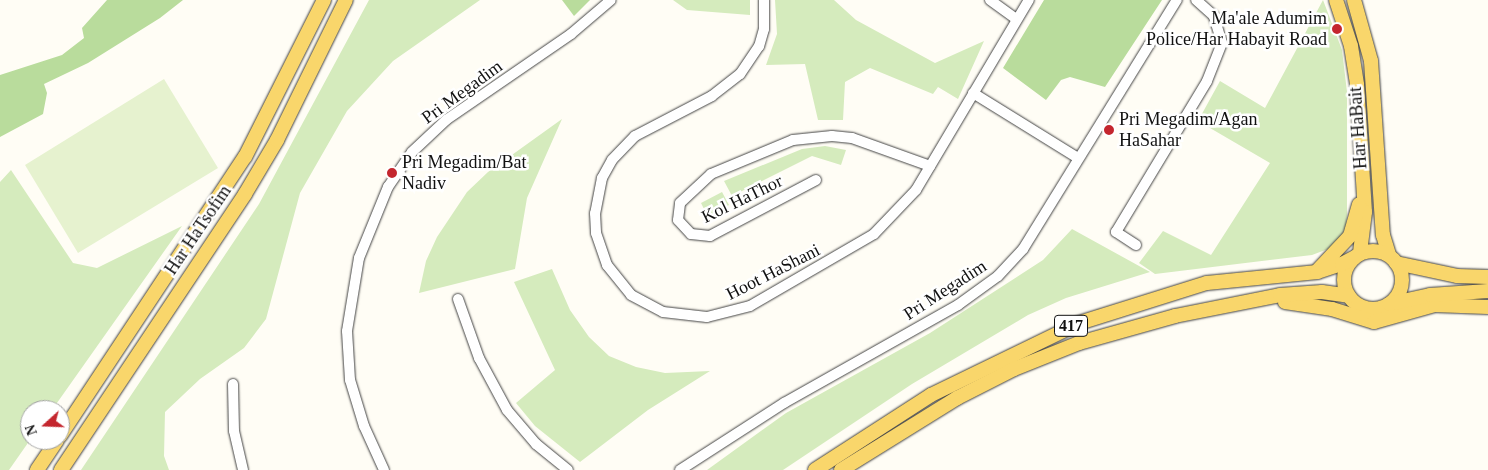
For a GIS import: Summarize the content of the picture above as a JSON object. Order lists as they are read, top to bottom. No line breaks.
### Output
{"streets":{"main road":["Har HaBait","Har HaTsofim","417"],"street":["Pri Megadim","Kol HaThor","Hoot HaShani"]},"crossings":[["Har HaBait","417"],["Kol HaThor","Hoot HaShani"]],"places":["Ma'ale Adumim Police/Har Habayit Road","Pri Megadim/Agan HaSahar","Pri Megadim/Bat Nadiv"],"north":"left"}
